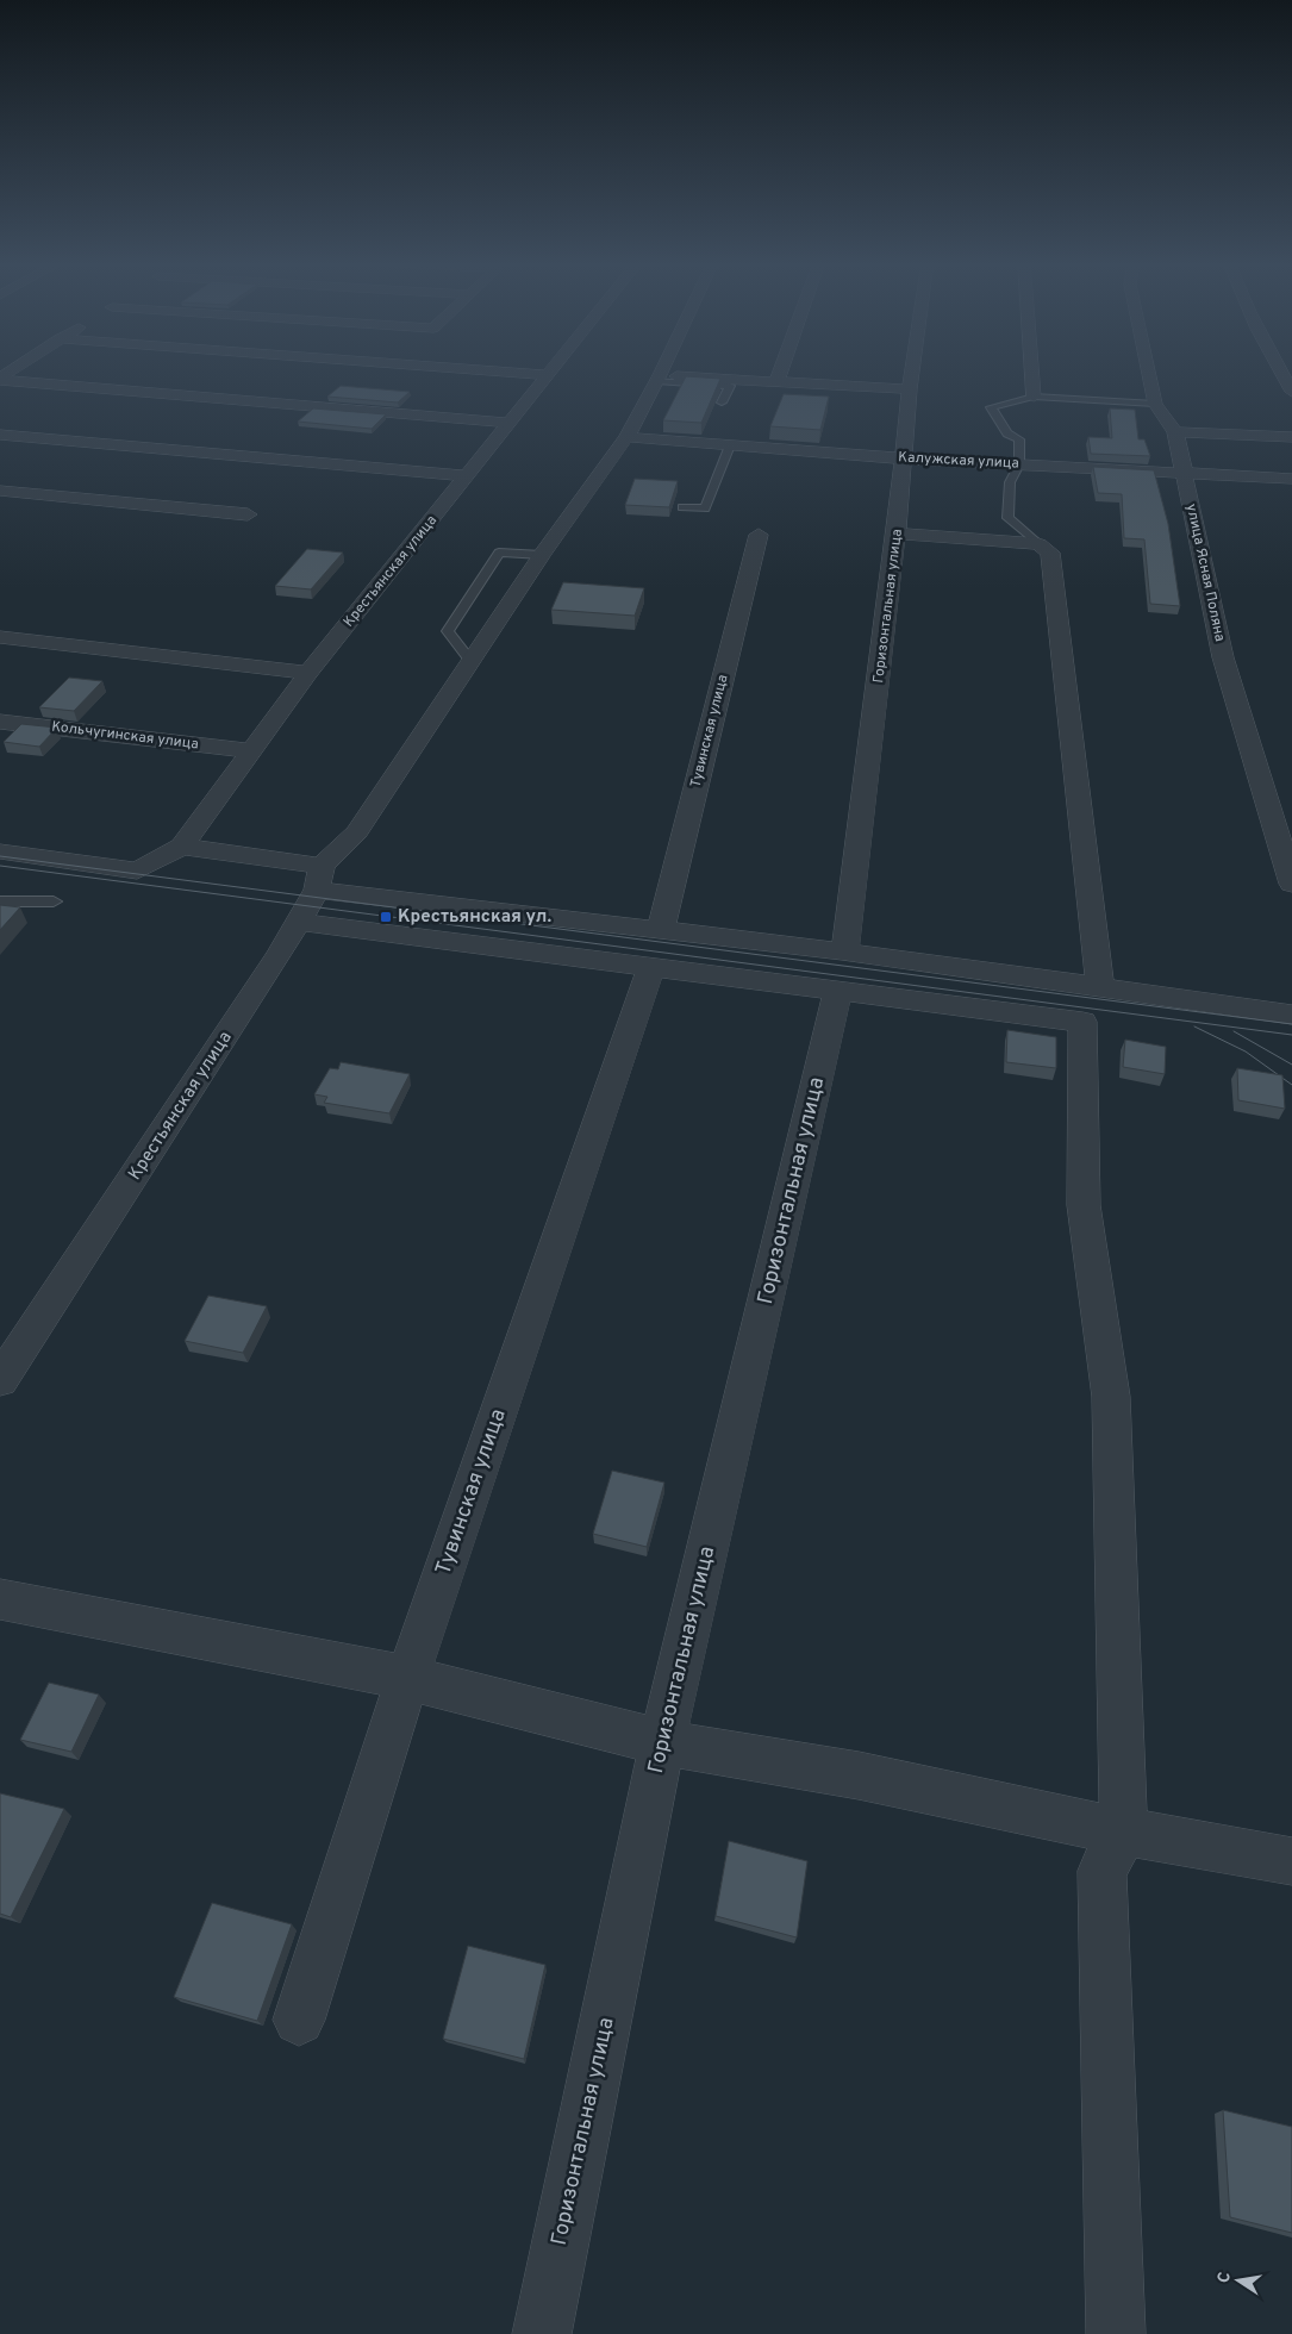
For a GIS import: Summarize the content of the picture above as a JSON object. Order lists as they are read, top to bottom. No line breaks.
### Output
{"streets":{"street":["Калужская улица","Крестьянская улица","улица Ясная Поляна","Горизонтальная улица","Тувинская улица","Кольчугинская улица"]},"crossings":[["Калужская улица","Крестьянская улица"],["Калужская улица","улица Ясная Поляна"],["Калужская улица","Горизонтальная улица"],["Крестьянская улица","Кольчугинская улица"]],"places":{"transit":["Крестьянская ул."]},"north":"left"}
